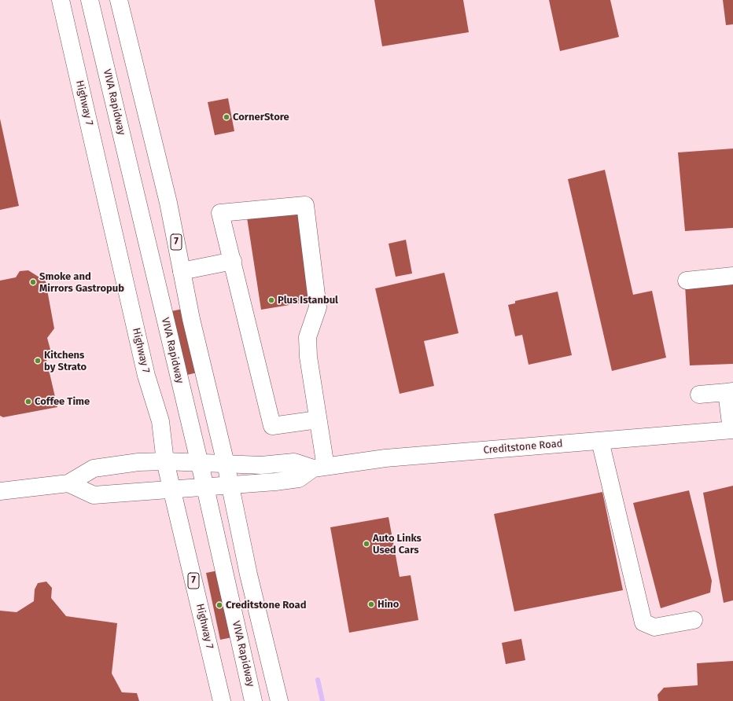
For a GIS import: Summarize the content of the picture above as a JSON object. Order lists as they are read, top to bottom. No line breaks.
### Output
{"streets":{"main road":["VIVA Rapidway","Highway 7","7","Creditstone Road"]},"crossings":[["VIVA Rapidway","Creditstone Road"],["Highway 7","Creditstone Road"],["7","Creditstone Road"]],"places":["CornerStore","Smoke and Mirrors Gastropub","Plus Istanbul","Kitchens by Strato","Coffee Time","Auto Links Used Cars","Hino","Creditstone Road"]}
